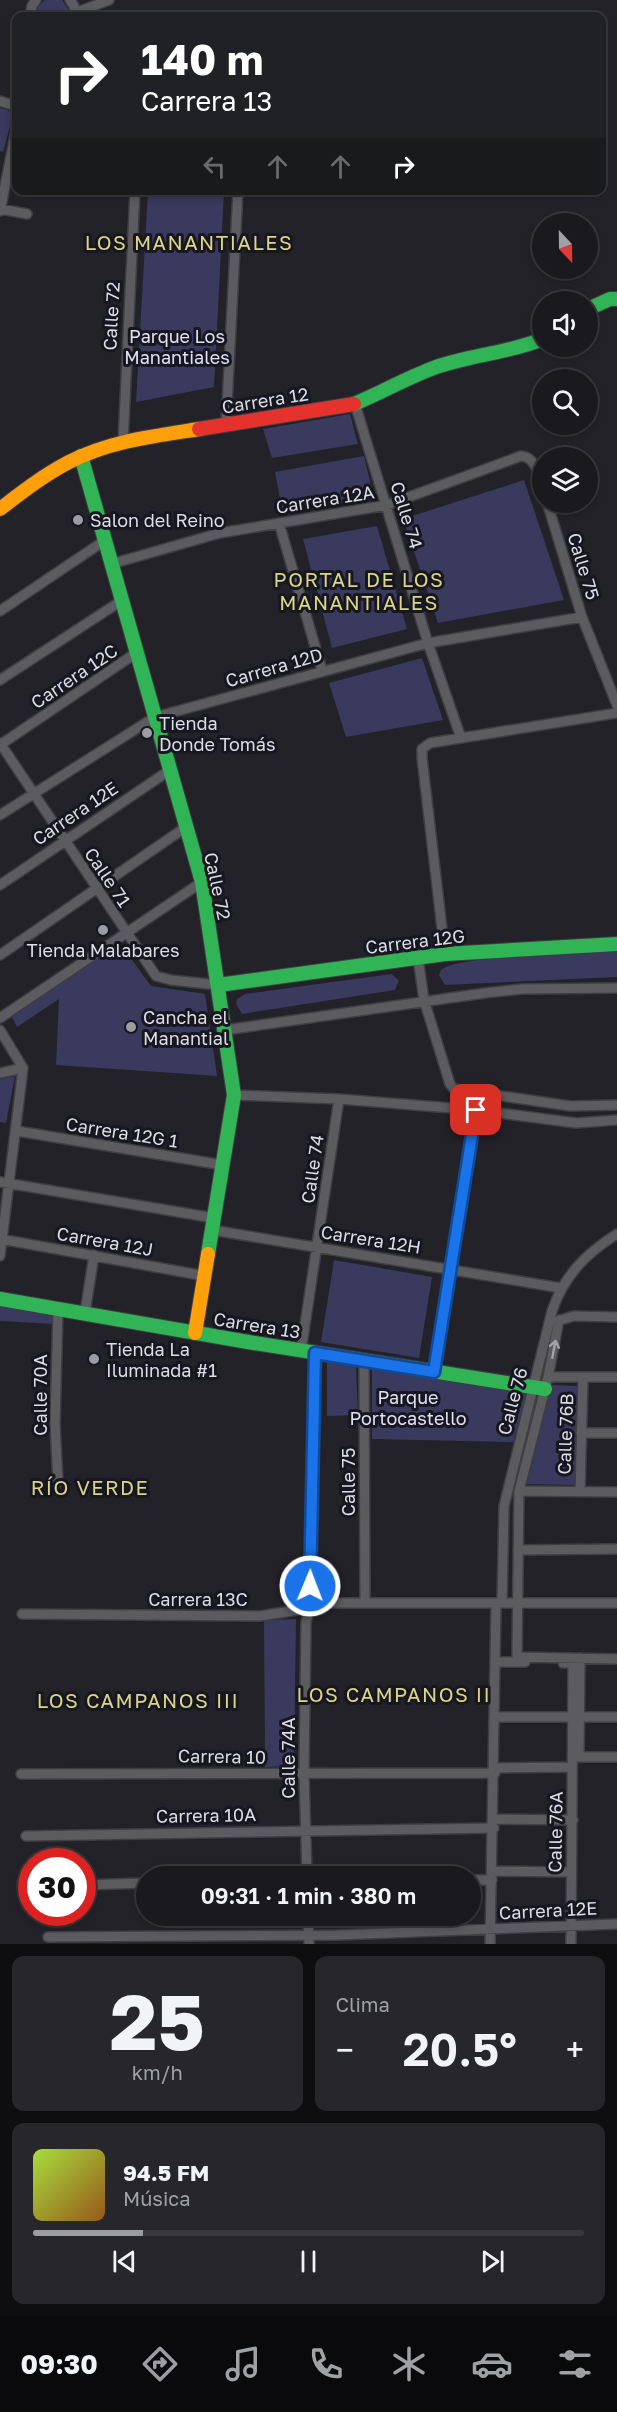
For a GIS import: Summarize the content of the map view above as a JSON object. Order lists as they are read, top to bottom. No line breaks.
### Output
{"streets":{"street":["Calle 72","Carrera 12","Carrera 12A","Calle 74","Calle 75","Carrera 12D","Carrera 12C","Carrera 12E","Calle 71","Carrera 12G","Carrera 12G 1","Carrera 12H","Carrera 12J","Carrera 13","Calle 70A","Calle 76","Calle 76B","Carrera 13C","Carrera 10","Calle 74A","Carrera 10A","Calle 76A"]},"crossings":[["Calle 72","Carrera 12"],["Calle 72","Carrera 12A"],["Calle 72","Carrera 12D"],["Calle 72","Carrera 12C"],["Calle 72","Carrera 12E"],["Calle 72","Calle 71"],["Calle 72","Carrera 12G"],["Calle 72","Carrera 12G 1"],["Calle 72","Carrera 12H"],["Calle 72","Carrera 12J"],["Calle 72","Carrera 13"],["Carrera 12","Calle 74"],["Carrera 12A","Calle 74"],["Calle 74","Carrera 12D"],["Calle 74","Carrera 12H"],["Calle 74","Carrera 13"],["Calle 74","Calle 74A"],["Calle 75","Carrera 12D"],["Calle 75","Carrera 13"],["Calle 75","Carrera 13C"],["Carrera 12D","Calle 71"],["Carrera 12C","Calle 71"],["Carrera 12E","Calle 71"],["Carrera 12E","Calle 76"],["Carrera 12E","Calle 76A"],["Calle 71","Carrera 12G"],["Carrera 12H","Calle 76"],["Carrera 13","Calle 70A"],["Carrera 13","Calle 76"],["Carrera 13","Calle 74A"],["Calle 76","Carrera 13C"],["Calle 76","Carrera 10"],["Calle 76","Carrera 10A"],["Carrera 13C","Calle 74A"],["Carrera 10","Calle 74A"],["Carrera 10","Calle 76A"],["Calle 74A","Carrera 10A"]],"districts":["LOS MANANTIALES","PORTAL DE LOS MANANTIALES","RÍO VERDE","LOS CAMPANOS II","LOS CAMPANOS III"],"parks":["Parque Los Manantiales","Parque Portocastello"],"places":["Salon del Reino","Tienda Donde Tomás","Tienda Malabares","Cancha el Manantial","Tienda La Iluminada #1"],"north":"bottom","page":{"turn":["140 m","Carrera 13"],"limit":"30","trip":"09:31 · 1 min · 380 m","tile":[["25","km/h"],"Clima"],"heat":["−","20.5°","+"],"song":["94.5 FM","Música"],"tabs":"09:30"}}
